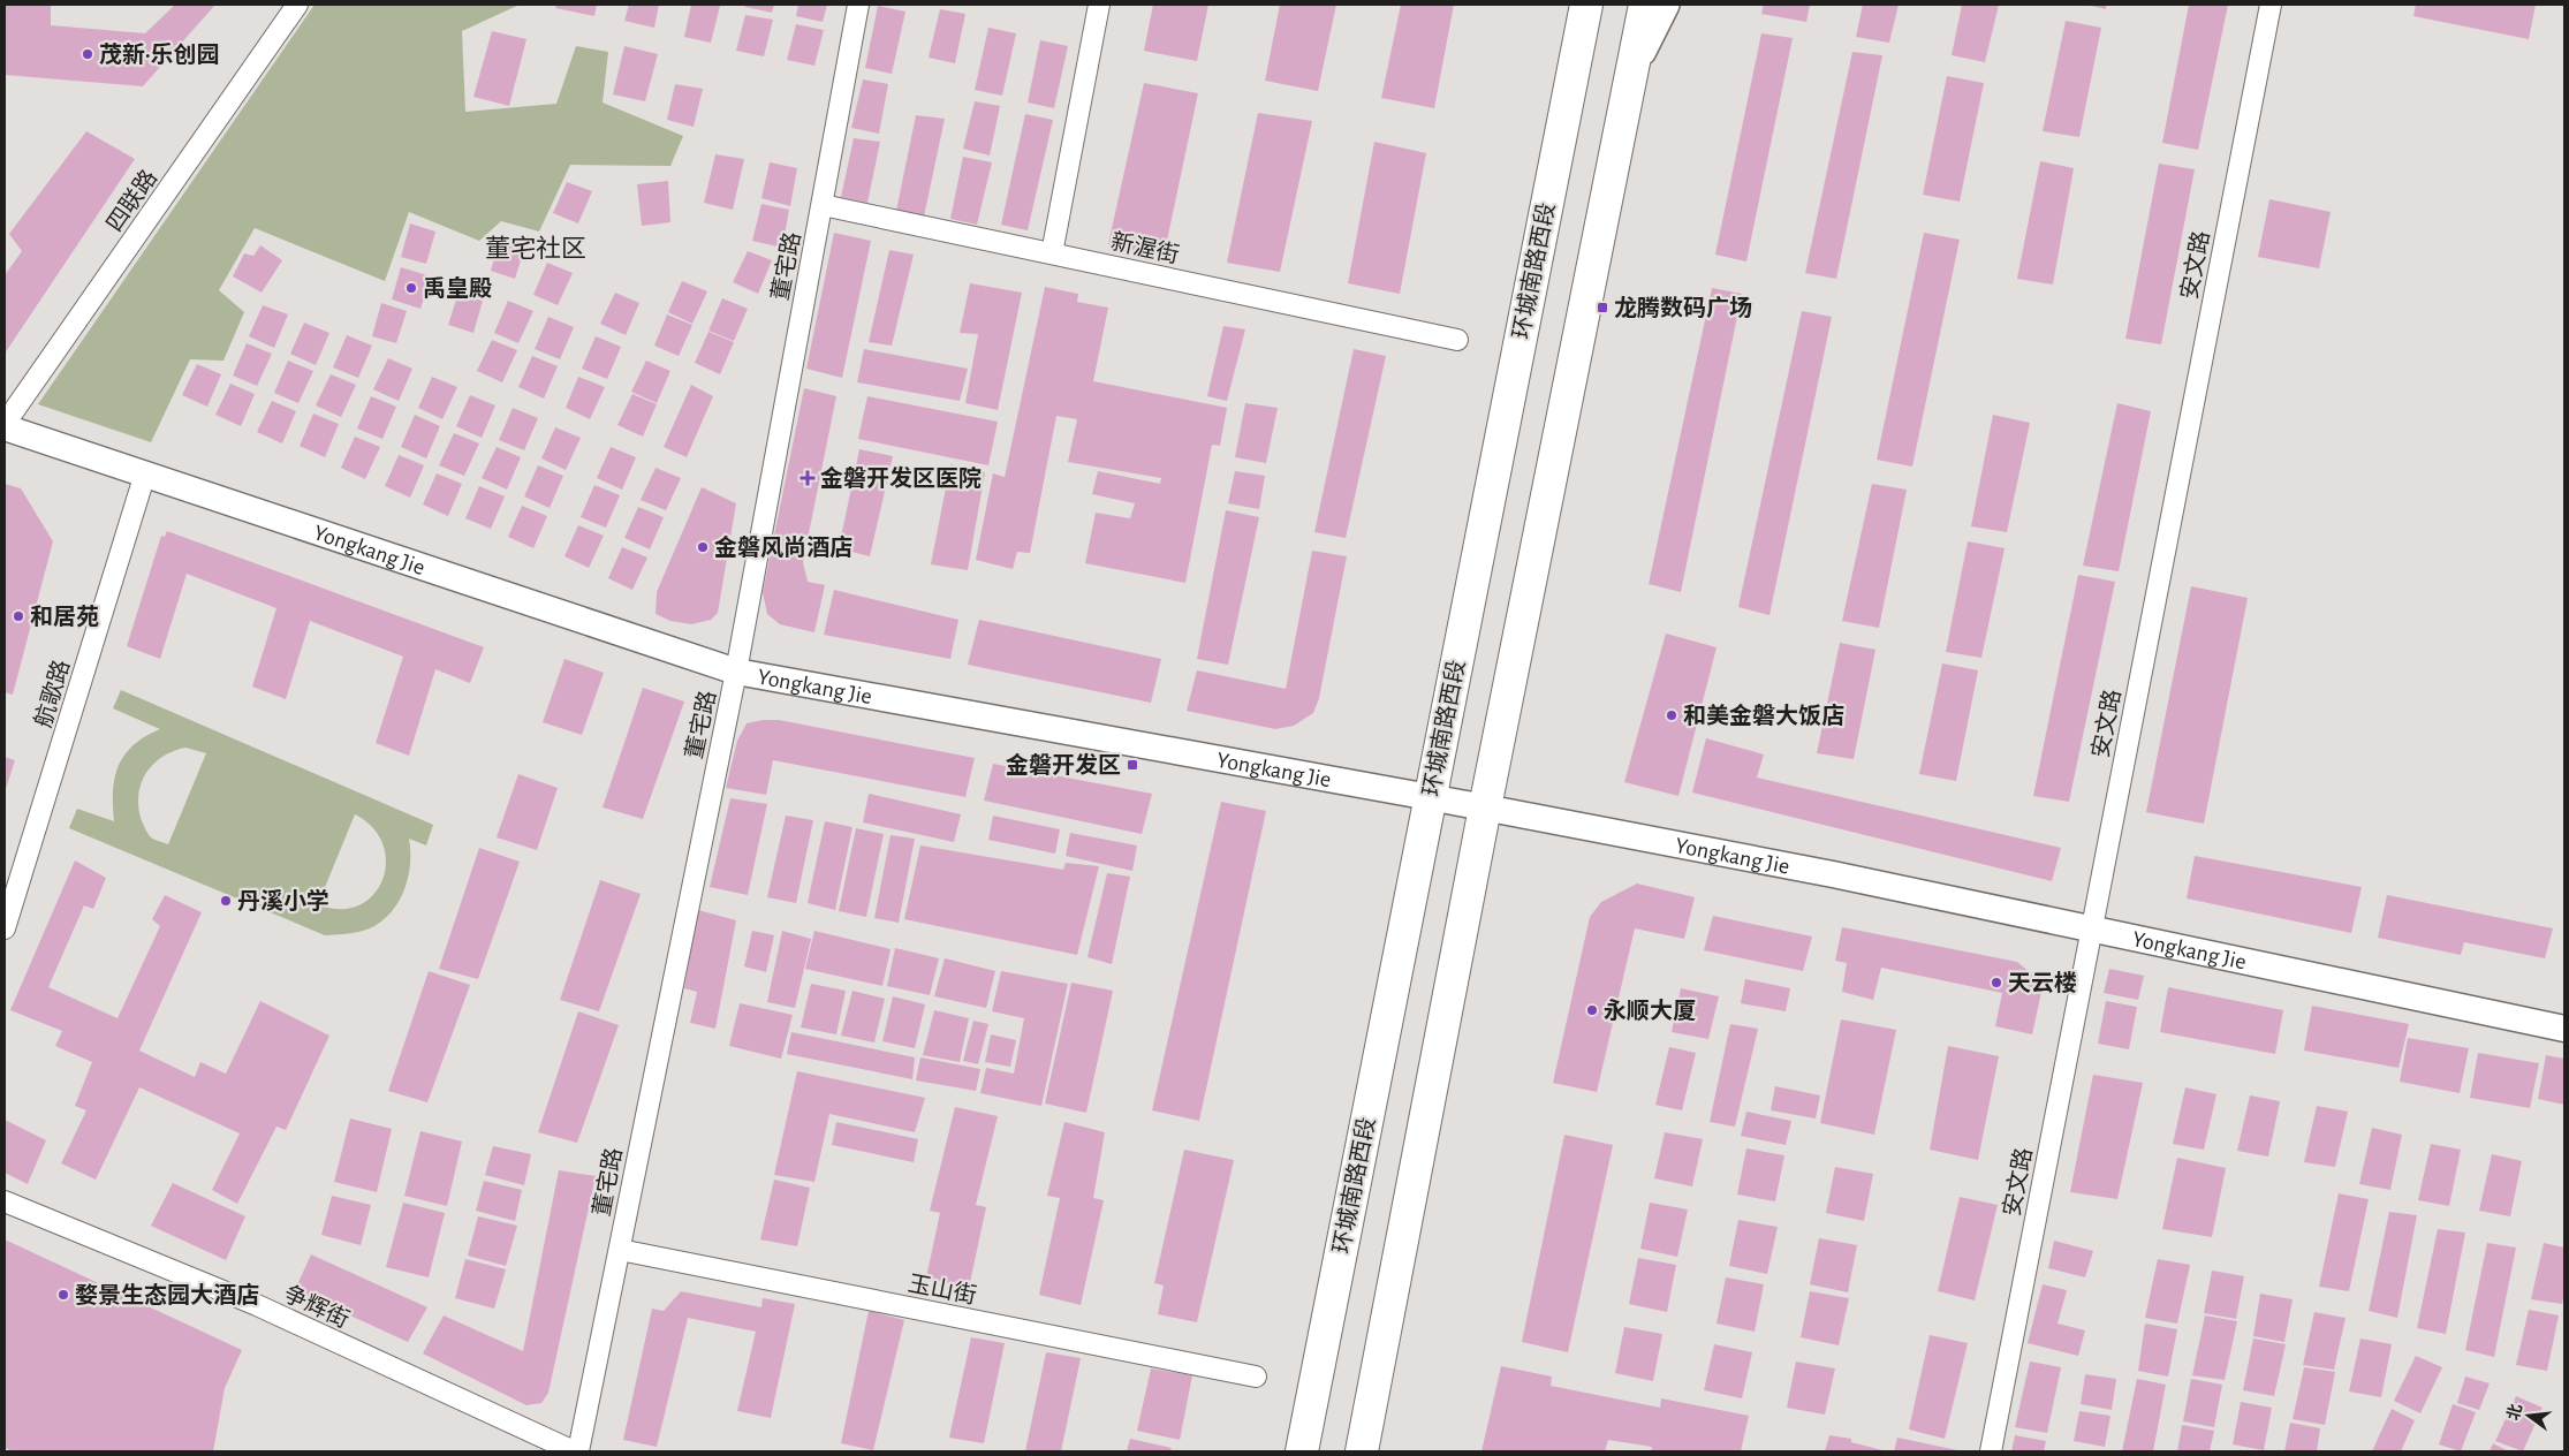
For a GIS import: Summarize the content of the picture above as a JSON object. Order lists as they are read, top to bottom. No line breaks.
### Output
{"streets":{"main road":["环城南路西段"],"street":["四联路","新渥街","安文路","董宅路","Yongkang Jie","航歌路","玉山街","争辉街"]},"crossings":[["四联路","Yongkang Jie"],["新渥街","董宅路"],["安文路","Yongkang Jie"],["董宅路","Yongkang Jie"],["董宅路","玉山街"],["环城南路西段","Yongkang Jie"],["Yongkang Jie","航歌路"]],"districts":["董宅社区"],"places":{"other":["茂新·乐创园","禹皇殿","金磐风尚酒店","和居苑","和美金磐大饭店","丹溪小学","天云楼","永顺大厦","婺景生态园大酒店"],"transit":["龙腾数码广场","金磐开发区"],"health":["金磐开发区医院"]},"north":"left"}
